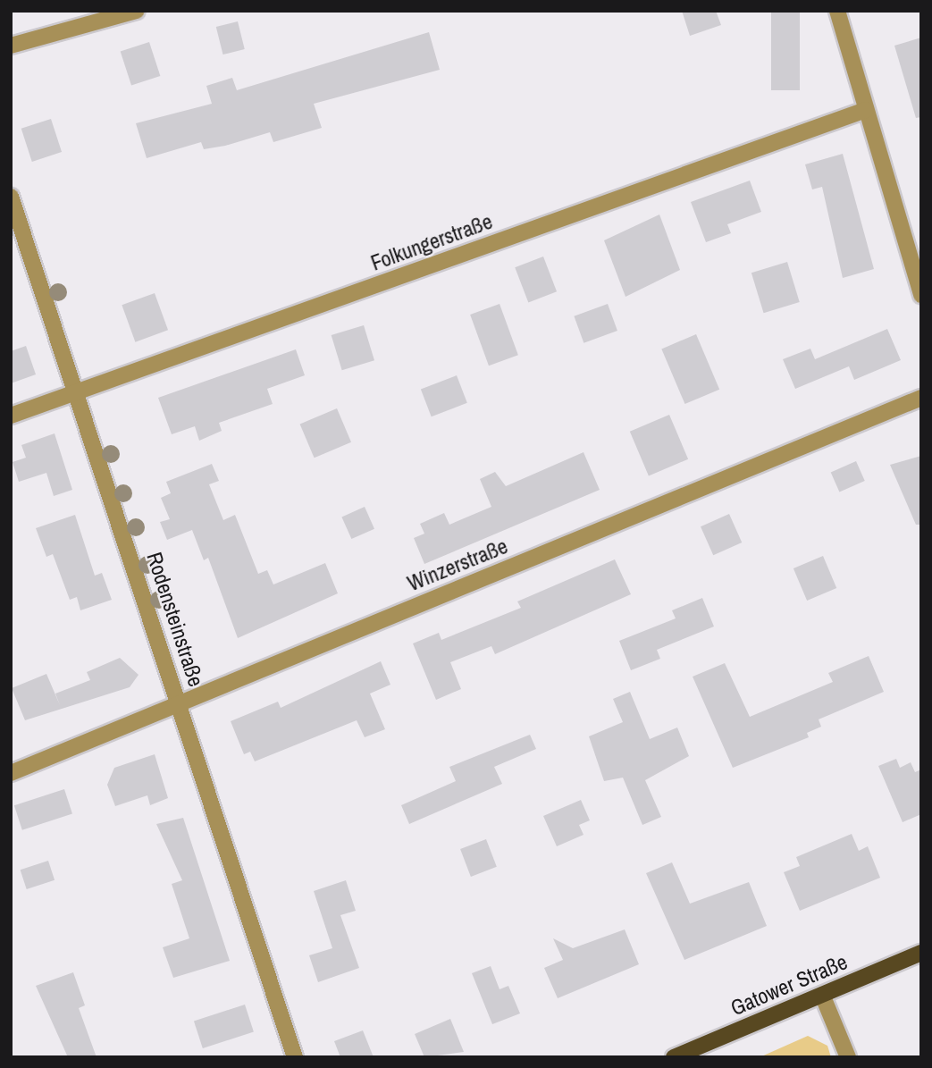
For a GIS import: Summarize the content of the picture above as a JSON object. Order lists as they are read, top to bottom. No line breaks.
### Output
{"streets":{"main road":["Gatower Straße"],"street":["Folkungerstraße","Winzerstraße","Rodensteinstraße"]},"crossings":[["Folkungerstraße","Rodensteinstraße"],["Winzerstraße","Rodensteinstraße"]]}
